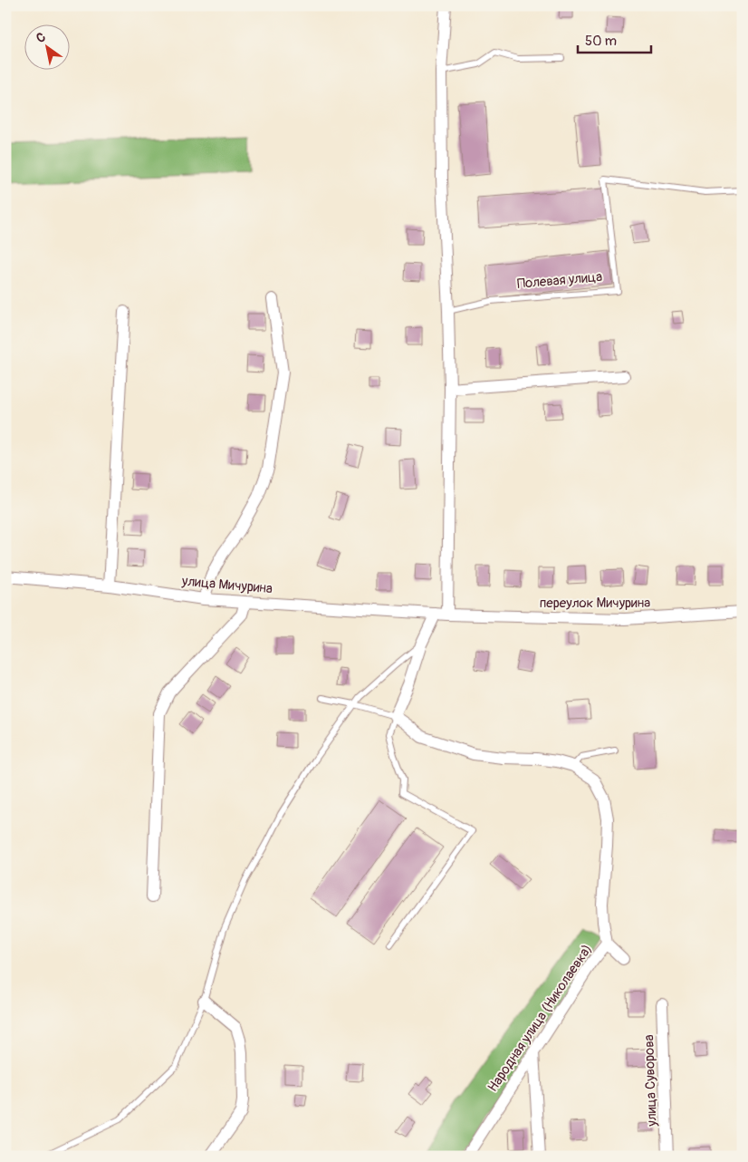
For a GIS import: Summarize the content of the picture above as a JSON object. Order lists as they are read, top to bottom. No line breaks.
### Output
{"streets":{"street":["улица Мичурина","переулок Мичурина","Народная улица (Николаевка)","улица Суворова"],"lane":["Полевая улица"]},"crossings":[["улица Мичурина","переулок Мичурина"]],"scale_bar":"50 m","north":"top left"}
